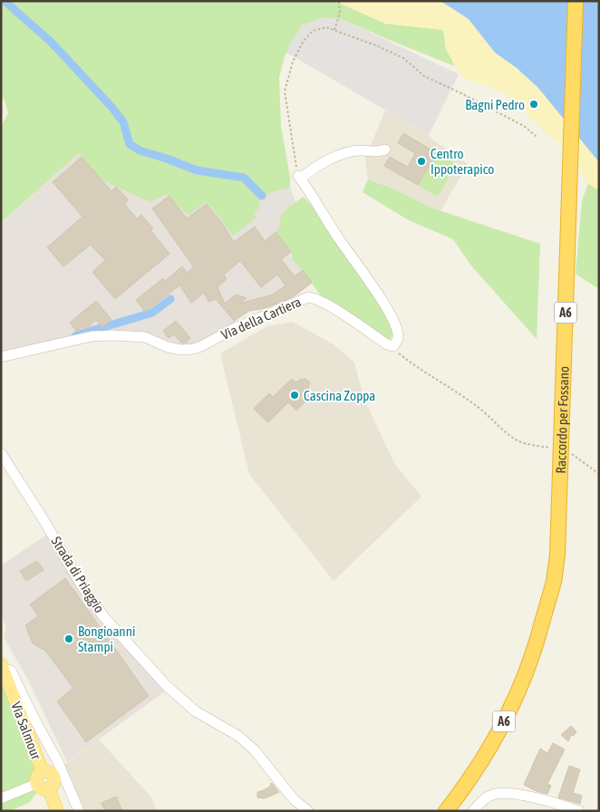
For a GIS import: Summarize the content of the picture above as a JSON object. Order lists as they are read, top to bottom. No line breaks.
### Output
{"streets":{"highway":["A6","Raccordo per Fossano"],"main road":["Via Salmour"],"street":["Via della Cartiera","Strada di Priaggio"]},"places":["Bagni Pedro","Centro Ippoterapico","Cascina Zoppa","Bongioanni Stampi"]}
